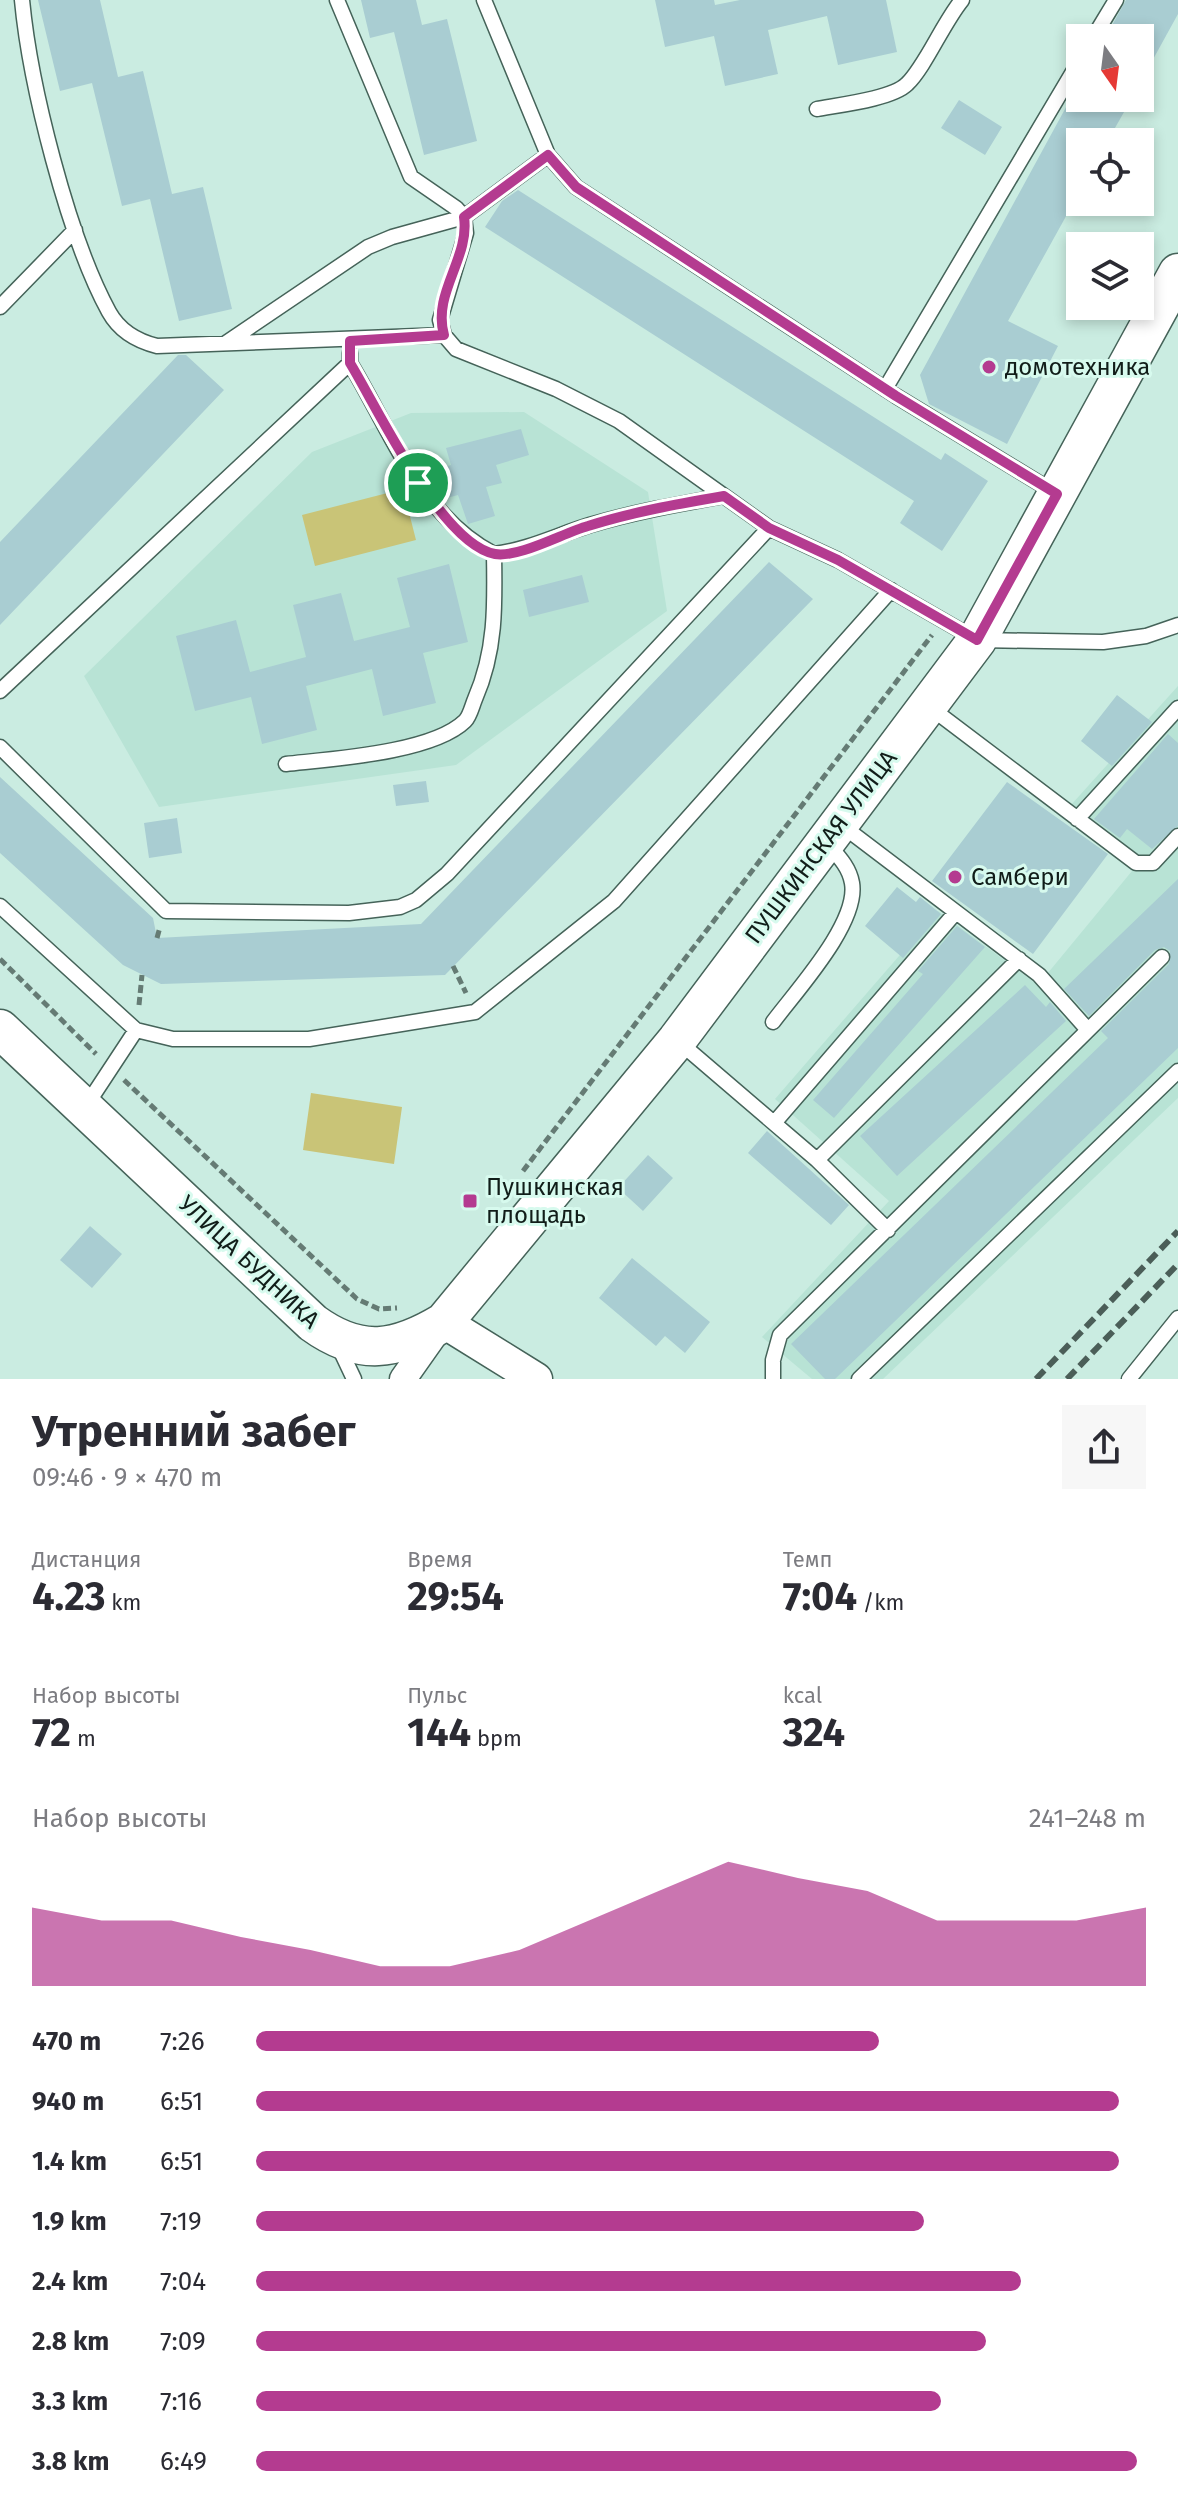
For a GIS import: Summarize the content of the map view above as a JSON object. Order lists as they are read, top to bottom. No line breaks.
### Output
{"streets":{"main road":["ПУШКИНСКАЯ УЛИЦА","УЛИЦА БУДНИКА"]},"crossings":[["ПУШКИНСКАЯ УЛИЦА","УЛИЦА БУДНИКА"]],"places":{"other":["домотехника","Самбери"],"transit":["Пушкинская площадь"]},"north":"bottom","page":{"heading":["Утренний забег","09:46 · 9 × 470 m"],"stats":[["Дистанция","4.23 km"],["Время","29:54"],["Темп","7:04 /km"],["Набор высоты","72 m"],["Пульс","144 bpm"],["kcal","324"]],"chart":["Набор высоты","241–248 m"],"list":[{"name":"470 m","note":"7:26"},{"name":"940 m","note":"6:51"},{"name":"1.4 km","note":"6:51"},{"name":"1.9 km","note":"7:19"},{"name":"2.4 km","note":"7:04"},{"name":"2.8 km","note":"7:09"},{"name":"3.3 km","note":"7:16"},{"name":"3.8 km","note":"6:49"}]}}
